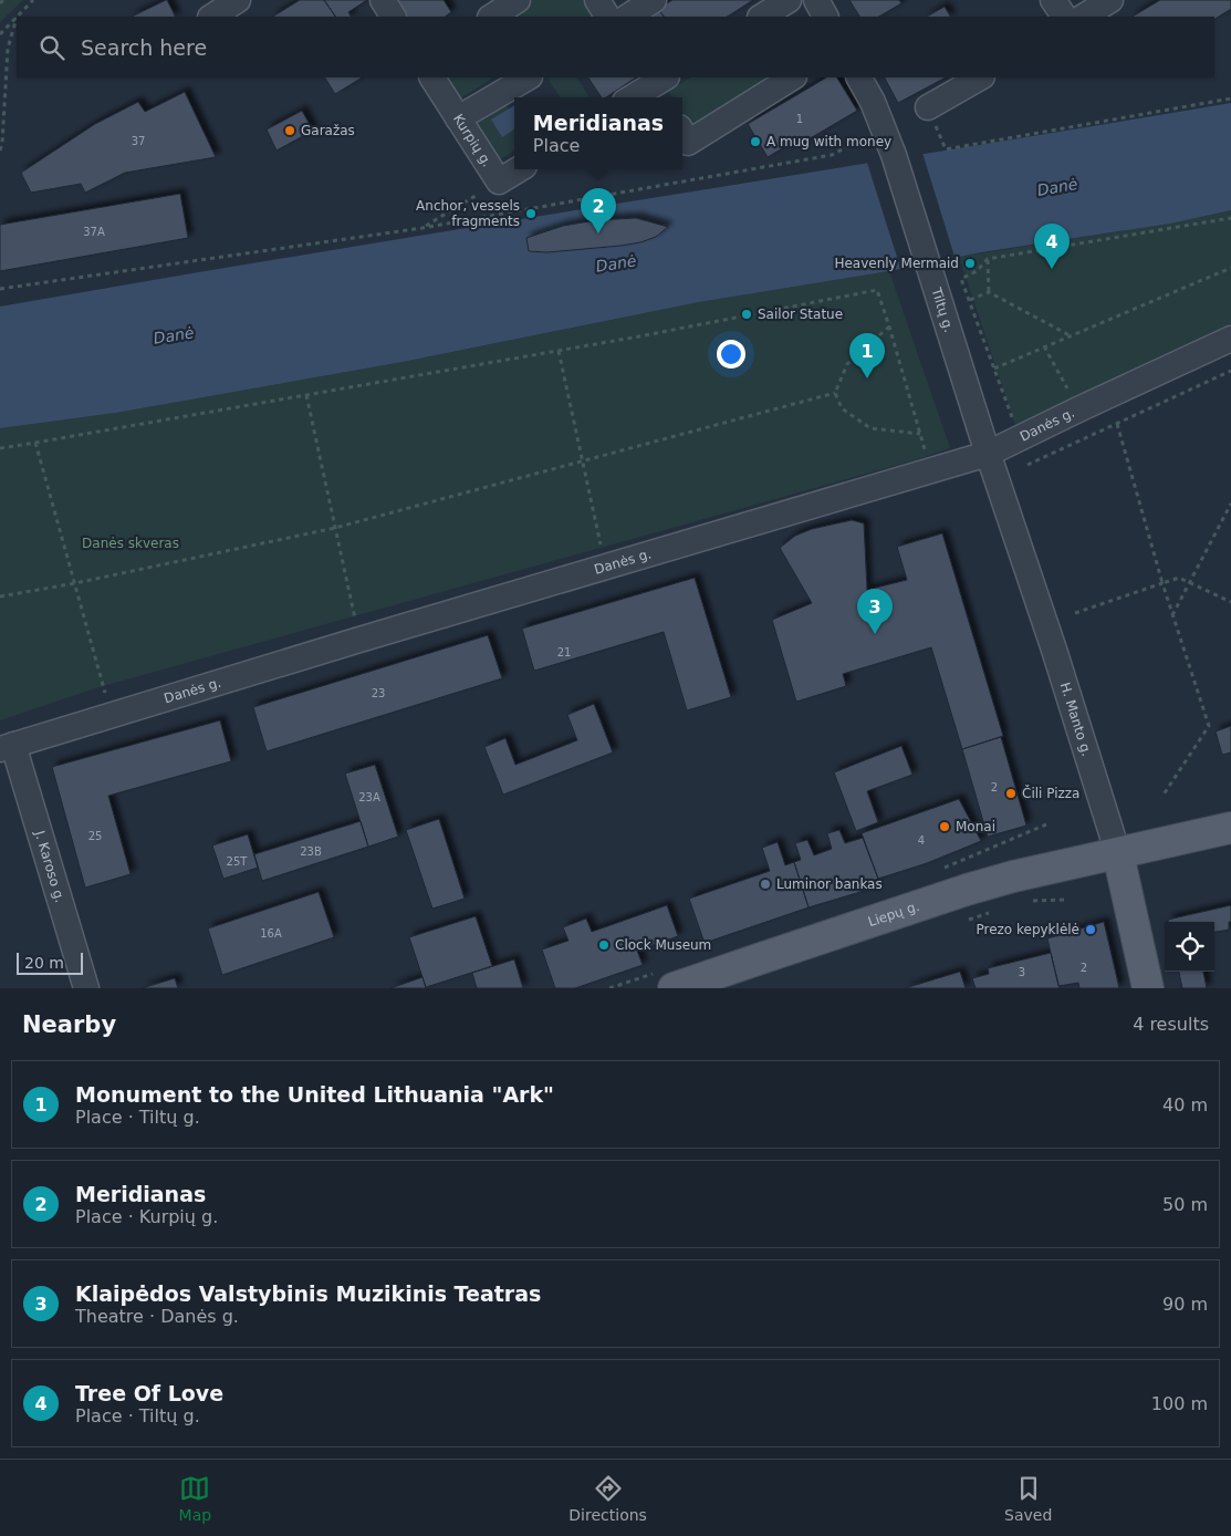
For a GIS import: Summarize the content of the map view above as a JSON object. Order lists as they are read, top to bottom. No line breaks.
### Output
{"streets":{"main road":["H. Manto g.","Liepų g."],"street":["Kurpių g.","Tiltų g.","Danės g.","J. Karoso g."]},"crossings":[["Tiltų g.","Danės g."],["Tiltų g.","H. Manto g."],["Danės g.","H. Manto g."],["Danės g.","J. Karoso g."],["H. Manto g.","Liepų g."]],"water":["Danė"],"parks":["Danės skveras"],"places":["Garažas","A mug with money","Anchor, vessels fragments","Heavenly Mermaid","Sailor Statue","Čili Pizza","Monai","Luminor bankas","Prezo kepyklėlė","Clock Museum"],"house_numbers":["1","37","37A","21","23","2","23A","25","4","23B","25T","16A","2","3"],"scale_bar":"20 m","page":{"search":"Search here","popup":["Meridianas","Place"],"pins":["2","4","1","3"],"scale":"20 m","heading":["Nearby","4 results"],"list":[{"mark":"1","name":"Monument to the United Lithuania \"Ark\"","note":"Place · Tiltų g.","value":"40 m"},{"mark":"2","name":"Meridianas","note":"Place · Kurpių g.","value":"50 m"},{"mark":"3","name":"Klaipėdos Valstybinis Muzikinis Teatras","note":"Theatre · Danės g.","value":"90 m"},{"mark":"4","name":"Tree Of Love","note":"Place · Tiltų g.","value":"100 m"}],"nav":["Map","Directions","Saved"]}}
